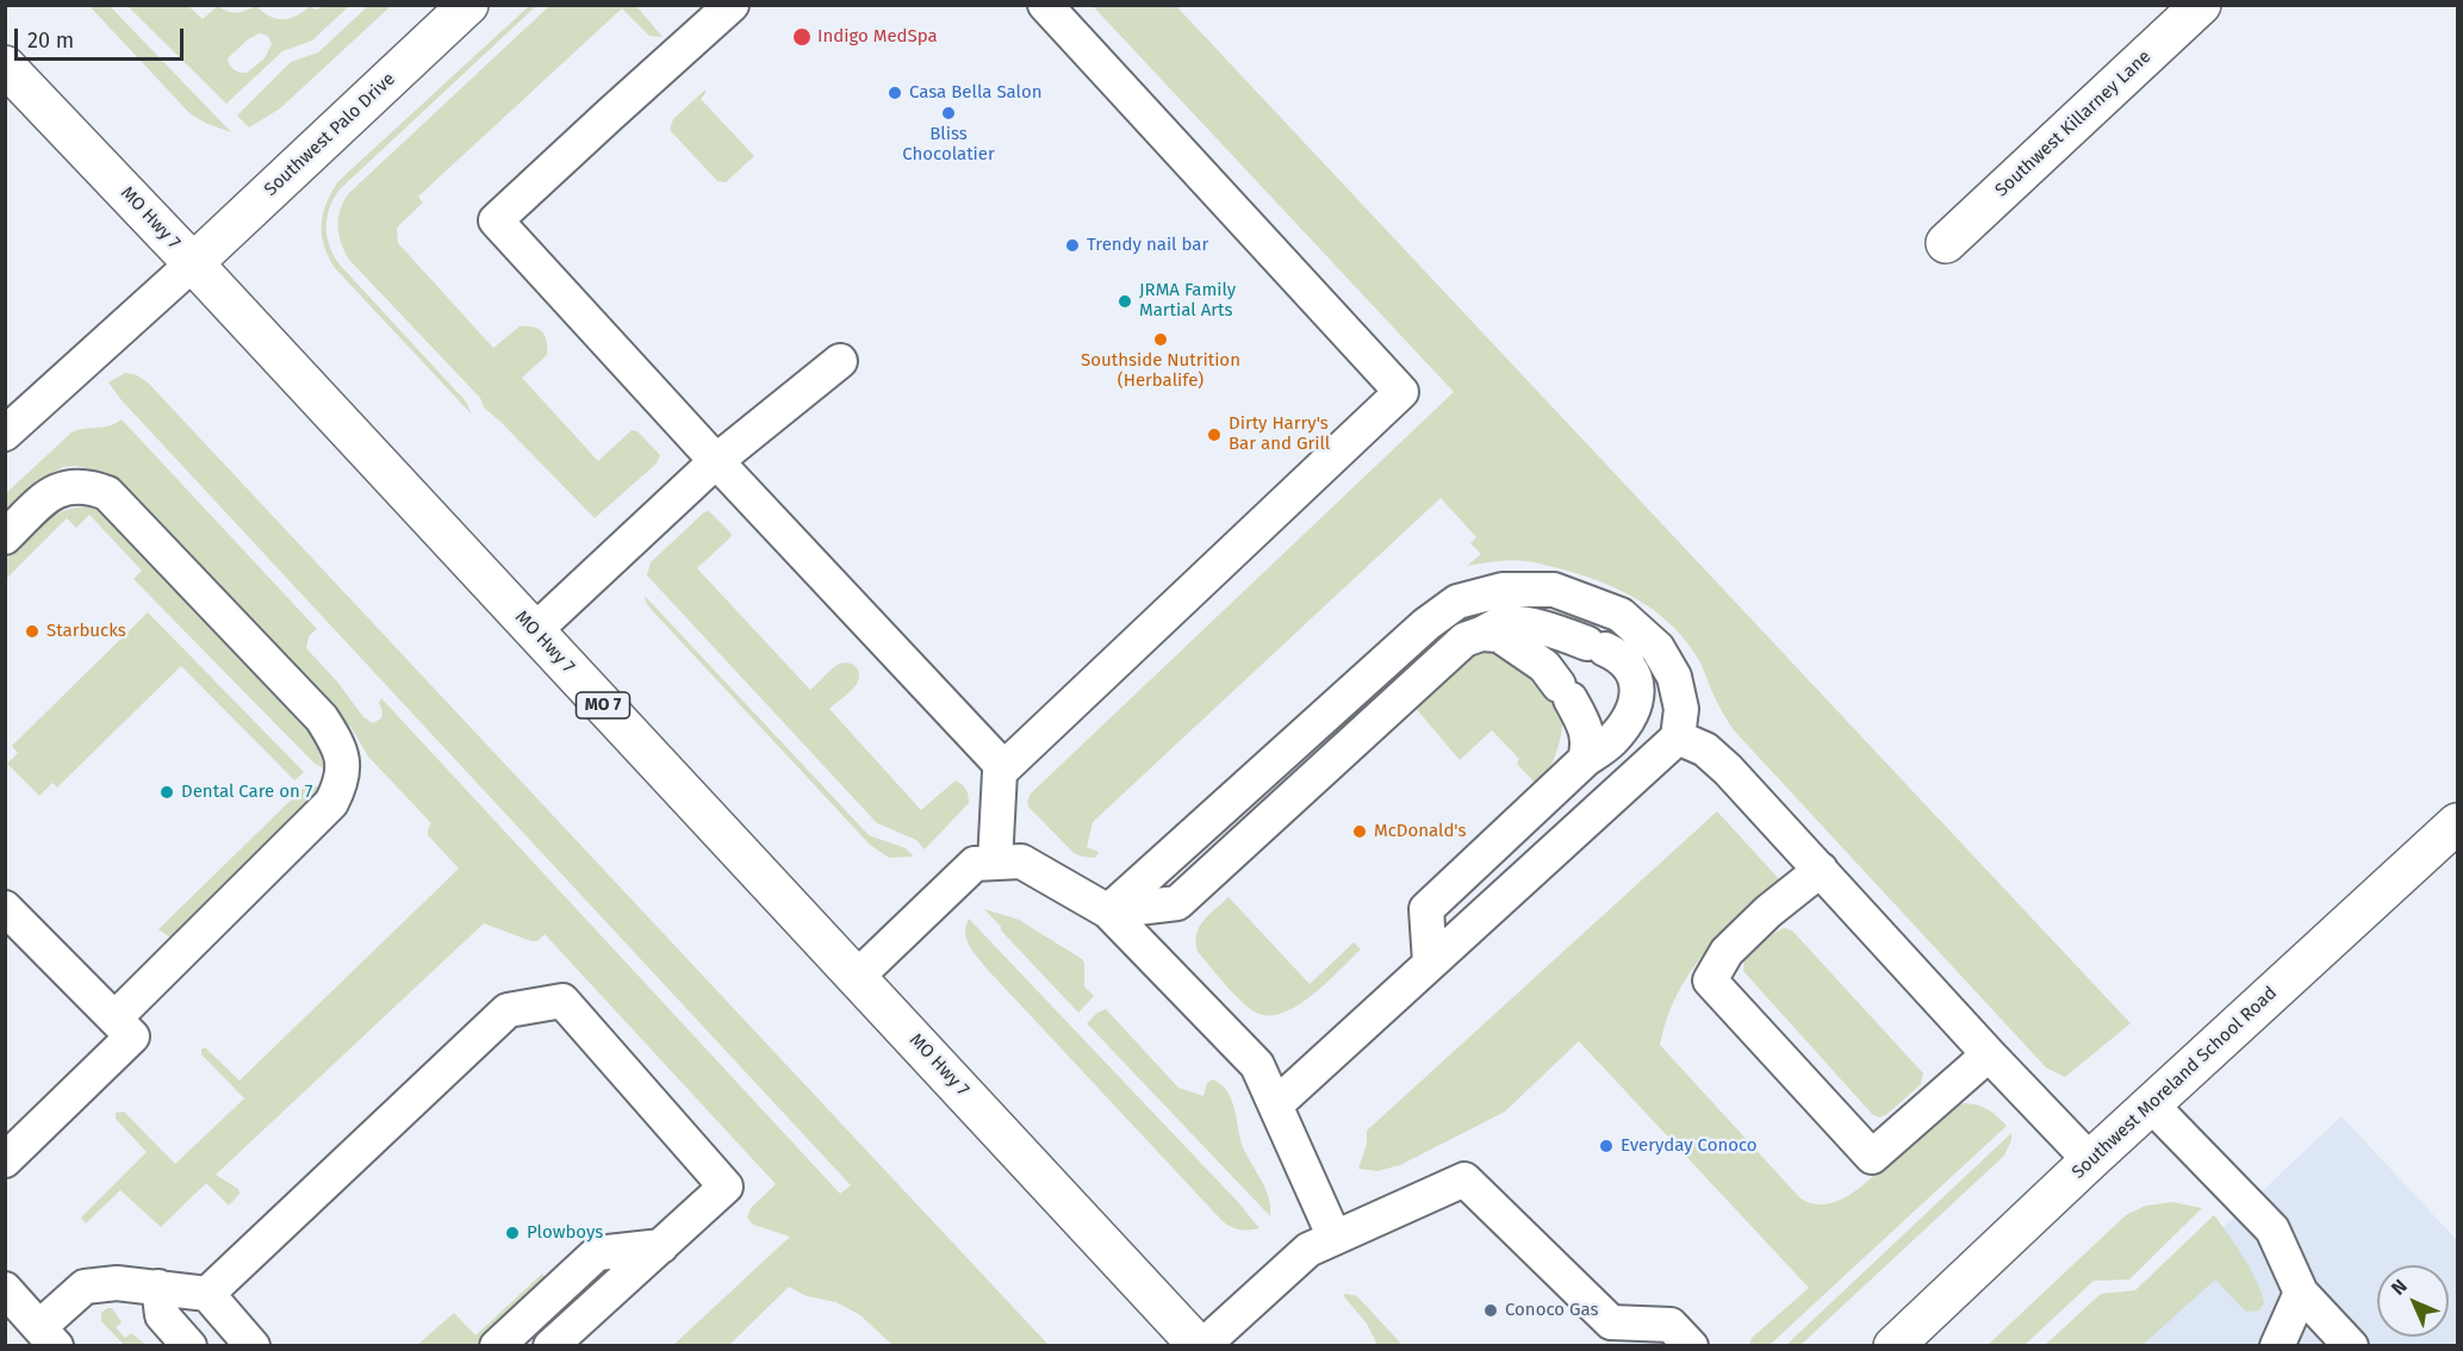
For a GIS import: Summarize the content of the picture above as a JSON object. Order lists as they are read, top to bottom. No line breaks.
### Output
{"streets":{"main road":["Southwest Killarney Lane","Southwest Palo Drive","MO Hwy 7","MO 7","Southwest Moreland School Road"]},"crossings":[["Southwest Palo Drive","MO Hwy 7"]],"places":["Indigo MedSpa","Casa Bella Salon","Bliss Chocolatier","Trendy nail bar","JRMA Family Martial Arts","Southside Nutrition (Herbalife)","Dirty Harry's Bar and Grill","Starbucks","Dental Care on 7","McDonald's","Everyday Conoco","Plowboys","Conoco Gas"],"scale_bar":"20 m","north":"top left"}
